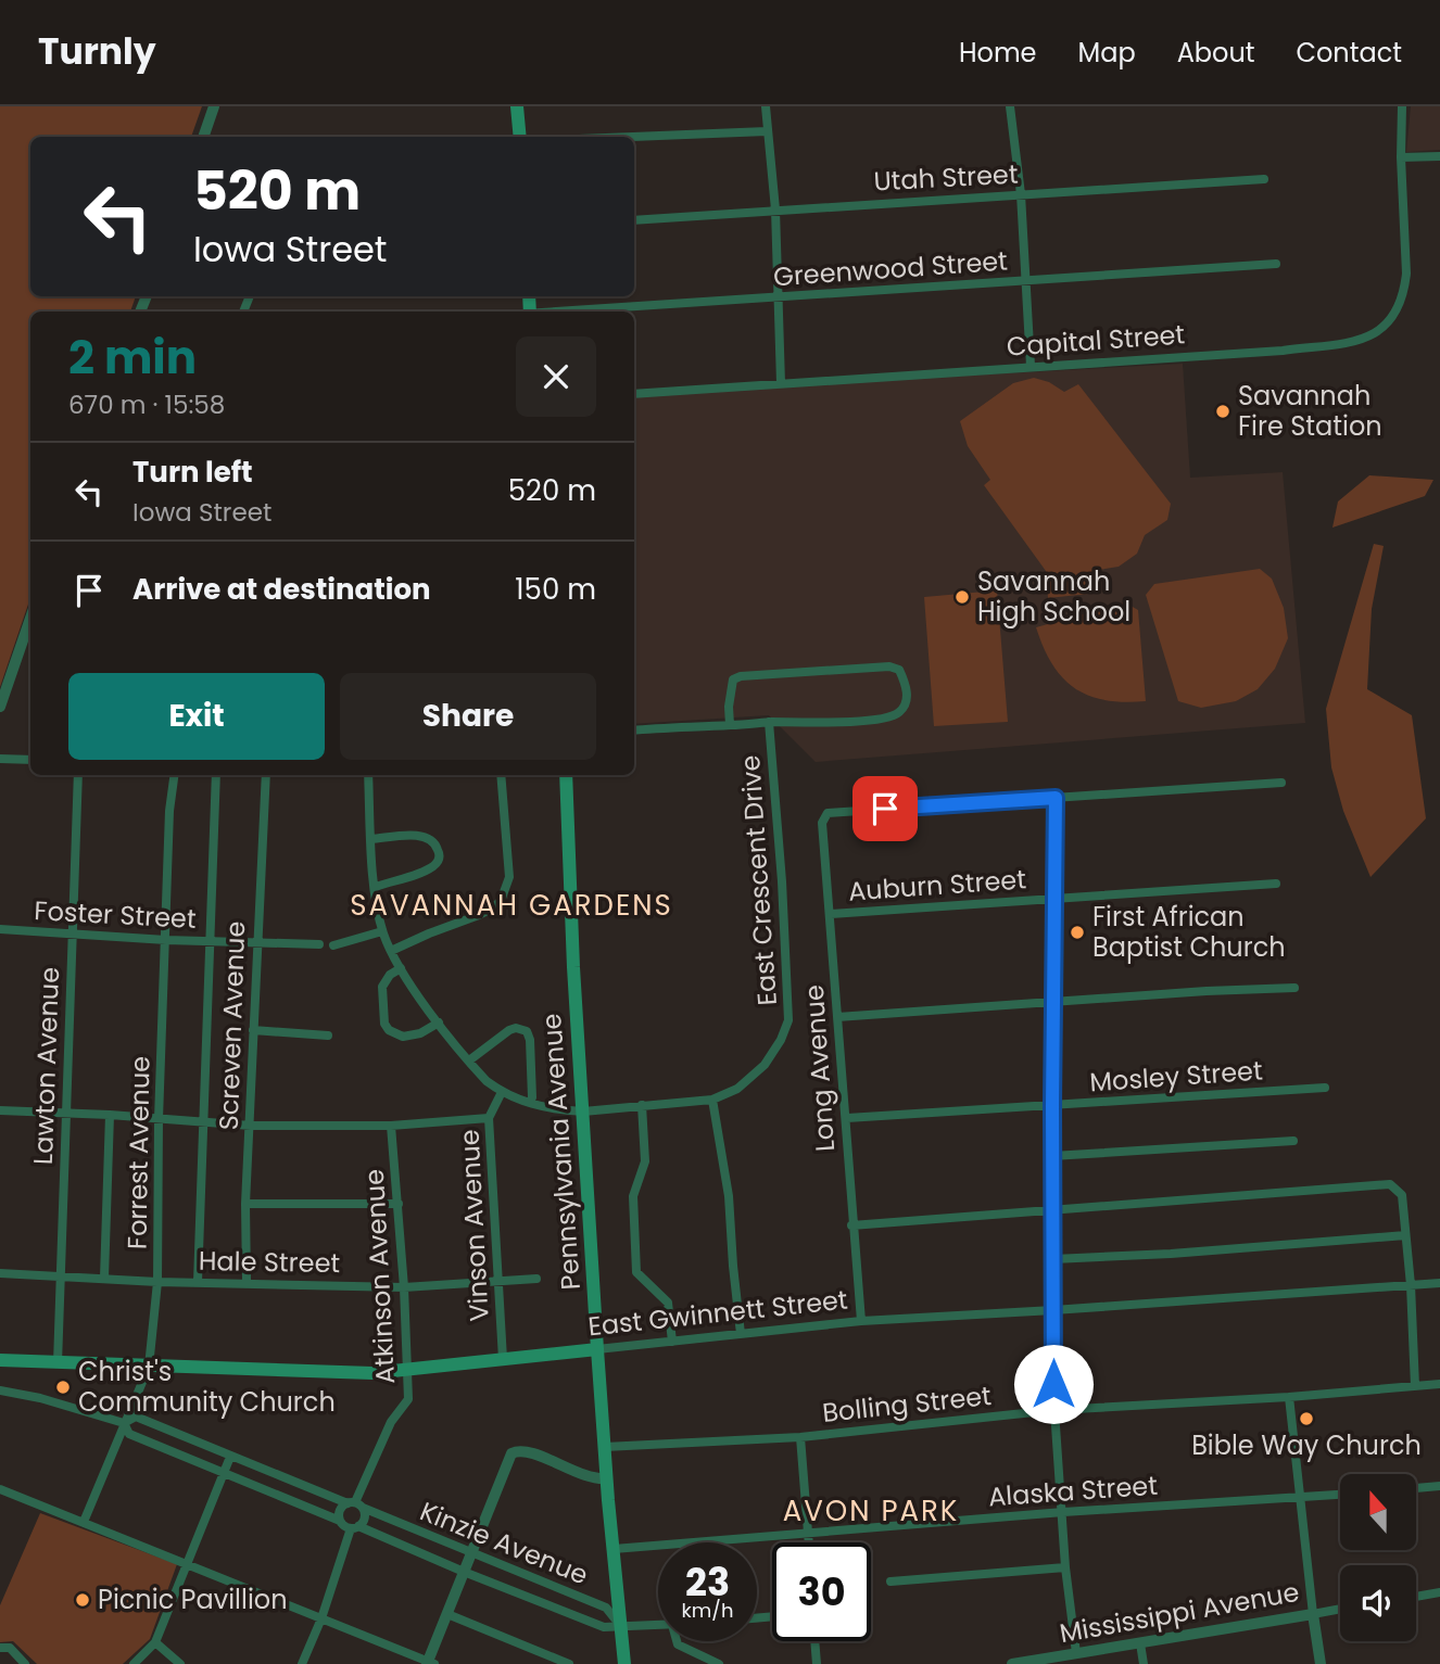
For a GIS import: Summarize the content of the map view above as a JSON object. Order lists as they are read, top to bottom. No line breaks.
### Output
{"streets":{"main road":["Pennsylvania Avenue","East Gwinnett Street"],"street":["Utah Street","Greenwood Street","Capital Street","East Crescent Drive","Auburn Street","Foster Street","Screven Avenue","Lawton Avenue","Long Avenue","Mosley Street","Forrest Avenue","Vinson Avenue","Hale Street","Atkinson Avenue","Bolling Street","Alaska Street","Kinzie Avenue","Mississippi Avenue"]},"crossings":[["East Crescent Drive","Pennsylvania Avenue"],["East Crescent Drive","Vinson Avenue"],["Auburn Street","Long Avenue"],["Foster Street","Screven Avenue"],["Foster Street","Lawton Avenue"],["Foster Street","Forrest Avenue"],["Screven Avenue","Hale Street"],["Lawton Avenue","Hale Street"],["Lawton Avenue","East Gwinnett Street"],["Long Avenue","Mosley Street"],["Long Avenue","East Gwinnett Street"],["Pennsylvania Avenue","East Gwinnett Street"],["Pennsylvania Avenue","Bolling Street"],["Pennsylvania Avenue","Alaska Street"],["Pennsylvania Avenue","Kinzie Avenue"],["Forrest Avenue","Hale Street"],["Forrest Avenue","East Gwinnett Street"],["Forrest Avenue","Kinzie Avenue"],["Vinson Avenue","Hale Street"],["Vinson Avenue","East Gwinnett Street"],["Hale Street","Atkinson Avenue"],["Atkinson Avenue","East Gwinnett Street"],["Atkinson Avenue","Kinzie Avenue"]],"districts":["SAVANNAH GARDENS","AVON PARK"],"places":["Savannah Fire Station","Savannah High School","First African Baptist Church","Christ's Community Church","Bible Way Church","Picnic Pavillion"],"north":"top","page":{"header":"Turnly","nav":["Home","Map","About","Contact"],"turn":["520 m","Iowa Street"],"heading":["2 min","670 m · 15:58"],"list":[{"name":"Turn left","note":"Iowa Street","value":"520 m"},{"name":"Arrive at destination","value":"150 m"}],"buttons":["Exit","Share"],"speed":"23 km/h","limit":"30"}}
